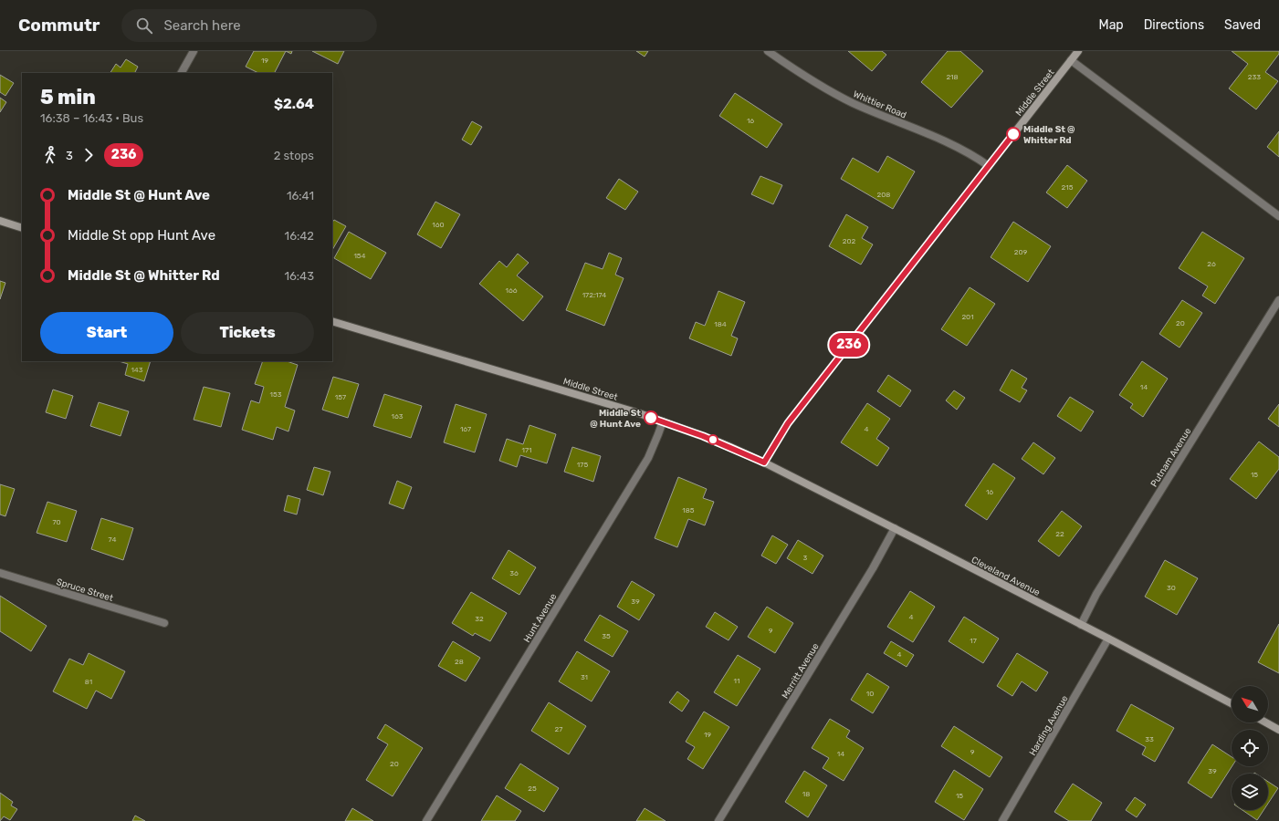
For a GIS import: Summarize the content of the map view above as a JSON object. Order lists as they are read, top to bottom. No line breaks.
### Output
{"streets":{"street":["Middle Street","Whittier Road","Putnam Avenue","Cleveland Avenue","Spruce Street","Hunt Avenue","Merritt Avenue","Harding Avenue"]},"crossings":[["Middle Street","Whittier Road"],["Middle Street","Cleveland Avenue"],["Middle Street","Hunt Avenue"],["Putnam Avenue","Cleveland Avenue"],["Cleveland Avenue","Merritt Avenue"],["Cleveland Avenue","Harding Avenue"]],"places":["Middle St @ Whitter Rd","Middle St @ Hunt Ave"],"lines":["bus line 236"],"house_numbers":["19","218","233","16","215","208","160","202","209","154","26","166","172;174","201","20","184","143","14","153","157","163","167","4","171","175","15","16","185","70","22","74","3","36","30","39","4","32","9","35","17","4","28","31","11","81","10","27","19","33","9","14","20","39","25","18","15"],"north":"top left","page":{"header":"Commutr","search":"Search here","nav":["Map","Directions","Saved"],"on_map":"236","heading":["5 min","16:38 – 16:43 · Bus","$2.64"],"legs":["3","236","2 stops"],"list":[{"name":"Middle St @ Hunt Ave","value":"16:41"},{"name":"Middle St opp Hunt Ave","value":"16:42"},{"name":"Middle St @ Whitter Rd","value":"16:43"}],"buttons":["Start","Tickets"]}}
